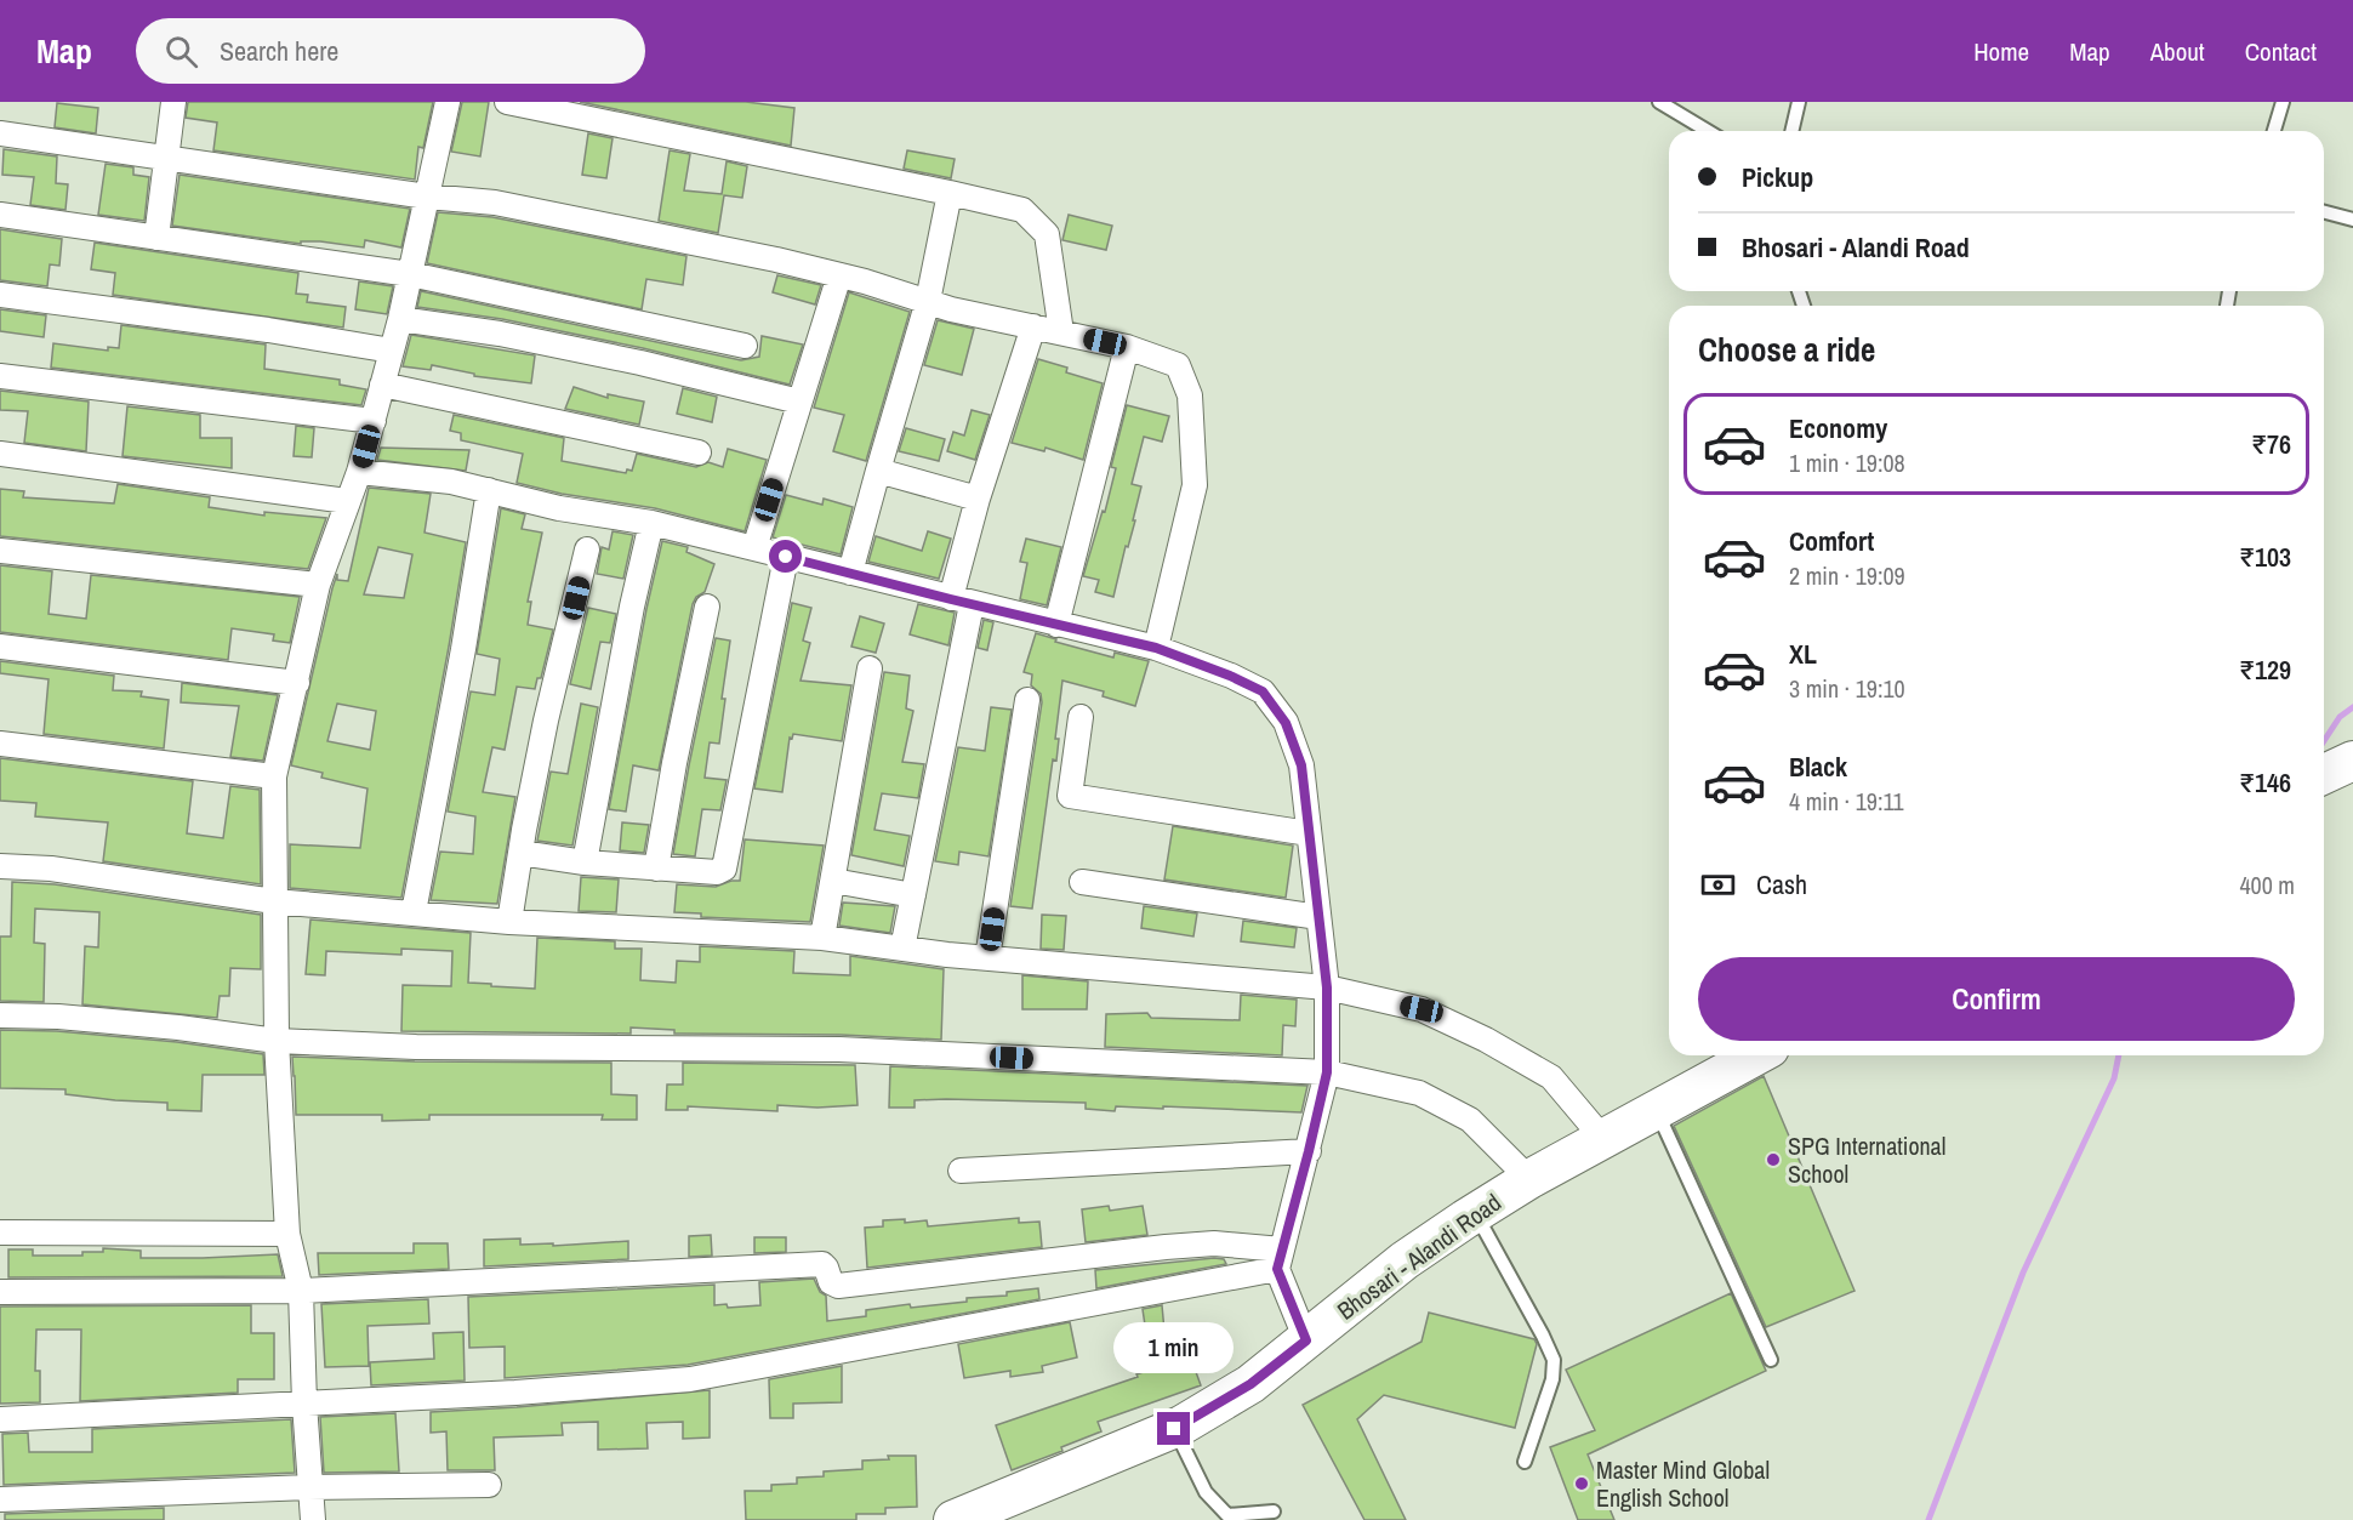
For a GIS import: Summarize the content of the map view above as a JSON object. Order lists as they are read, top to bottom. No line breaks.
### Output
{"streets":{"main road":["Bhosari - Alandi Road"]},"places":["SPG International School","Master Mind Global English School"],"page":{"header":"Map","search":"Search here","nav":["Home","Map","About","Contact"],"banner":["Pickup","Bhosari - Alandi Road"],"heading":"Choose a ride","list":[{"name":"Economy","note":"1 min · 19:08","value":"₹76"},{"name":"Comfort","note":"2 min · 19:09","value":"₹103"},{"name":"XL","note":"3 min · 19:10","value":"₹129"},{"name":"Black","note":"4 min · 19:11","value":"₹146"}],"pay":["Cash","400 m"],"buttons":"Confirm","bubble":"1 min"}}
